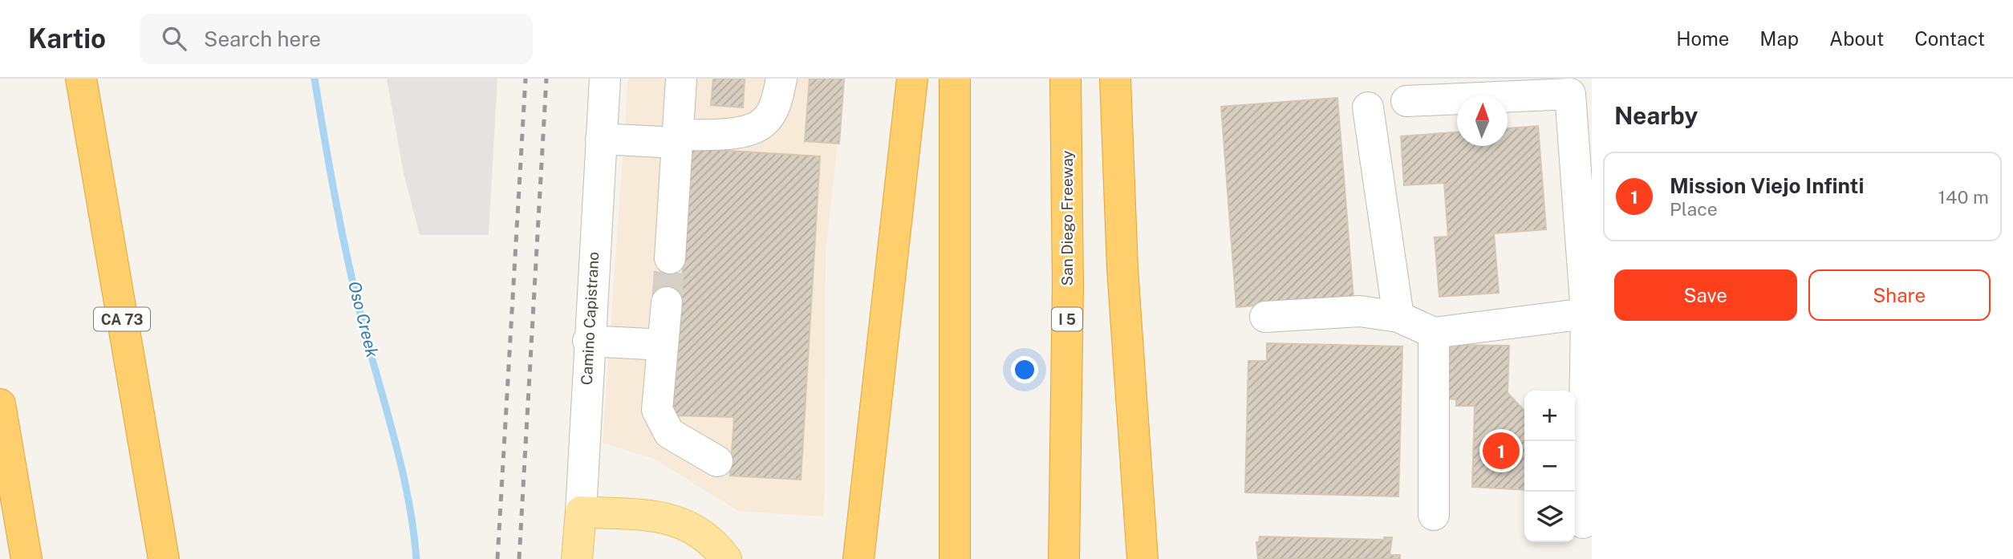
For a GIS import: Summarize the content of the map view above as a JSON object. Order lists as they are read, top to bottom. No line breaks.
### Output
{"streets":{"highway":["San Diego Freeway","CA 73","I 5"],"main road":["Camino Capistrano"]},"water":["Oso Creek"],"north":"top","page":{"header":"Kartio","search":"Search here","nav":["Home","Map","About","Contact"],"heading":"Nearby","list":[{"mark":"1","name":"Mission Viejo Infinti","note":"Place","value":"140 m"}],"buttons":["Save","Share"],"map_buttons":["+","−"],"pins":"1"}}
